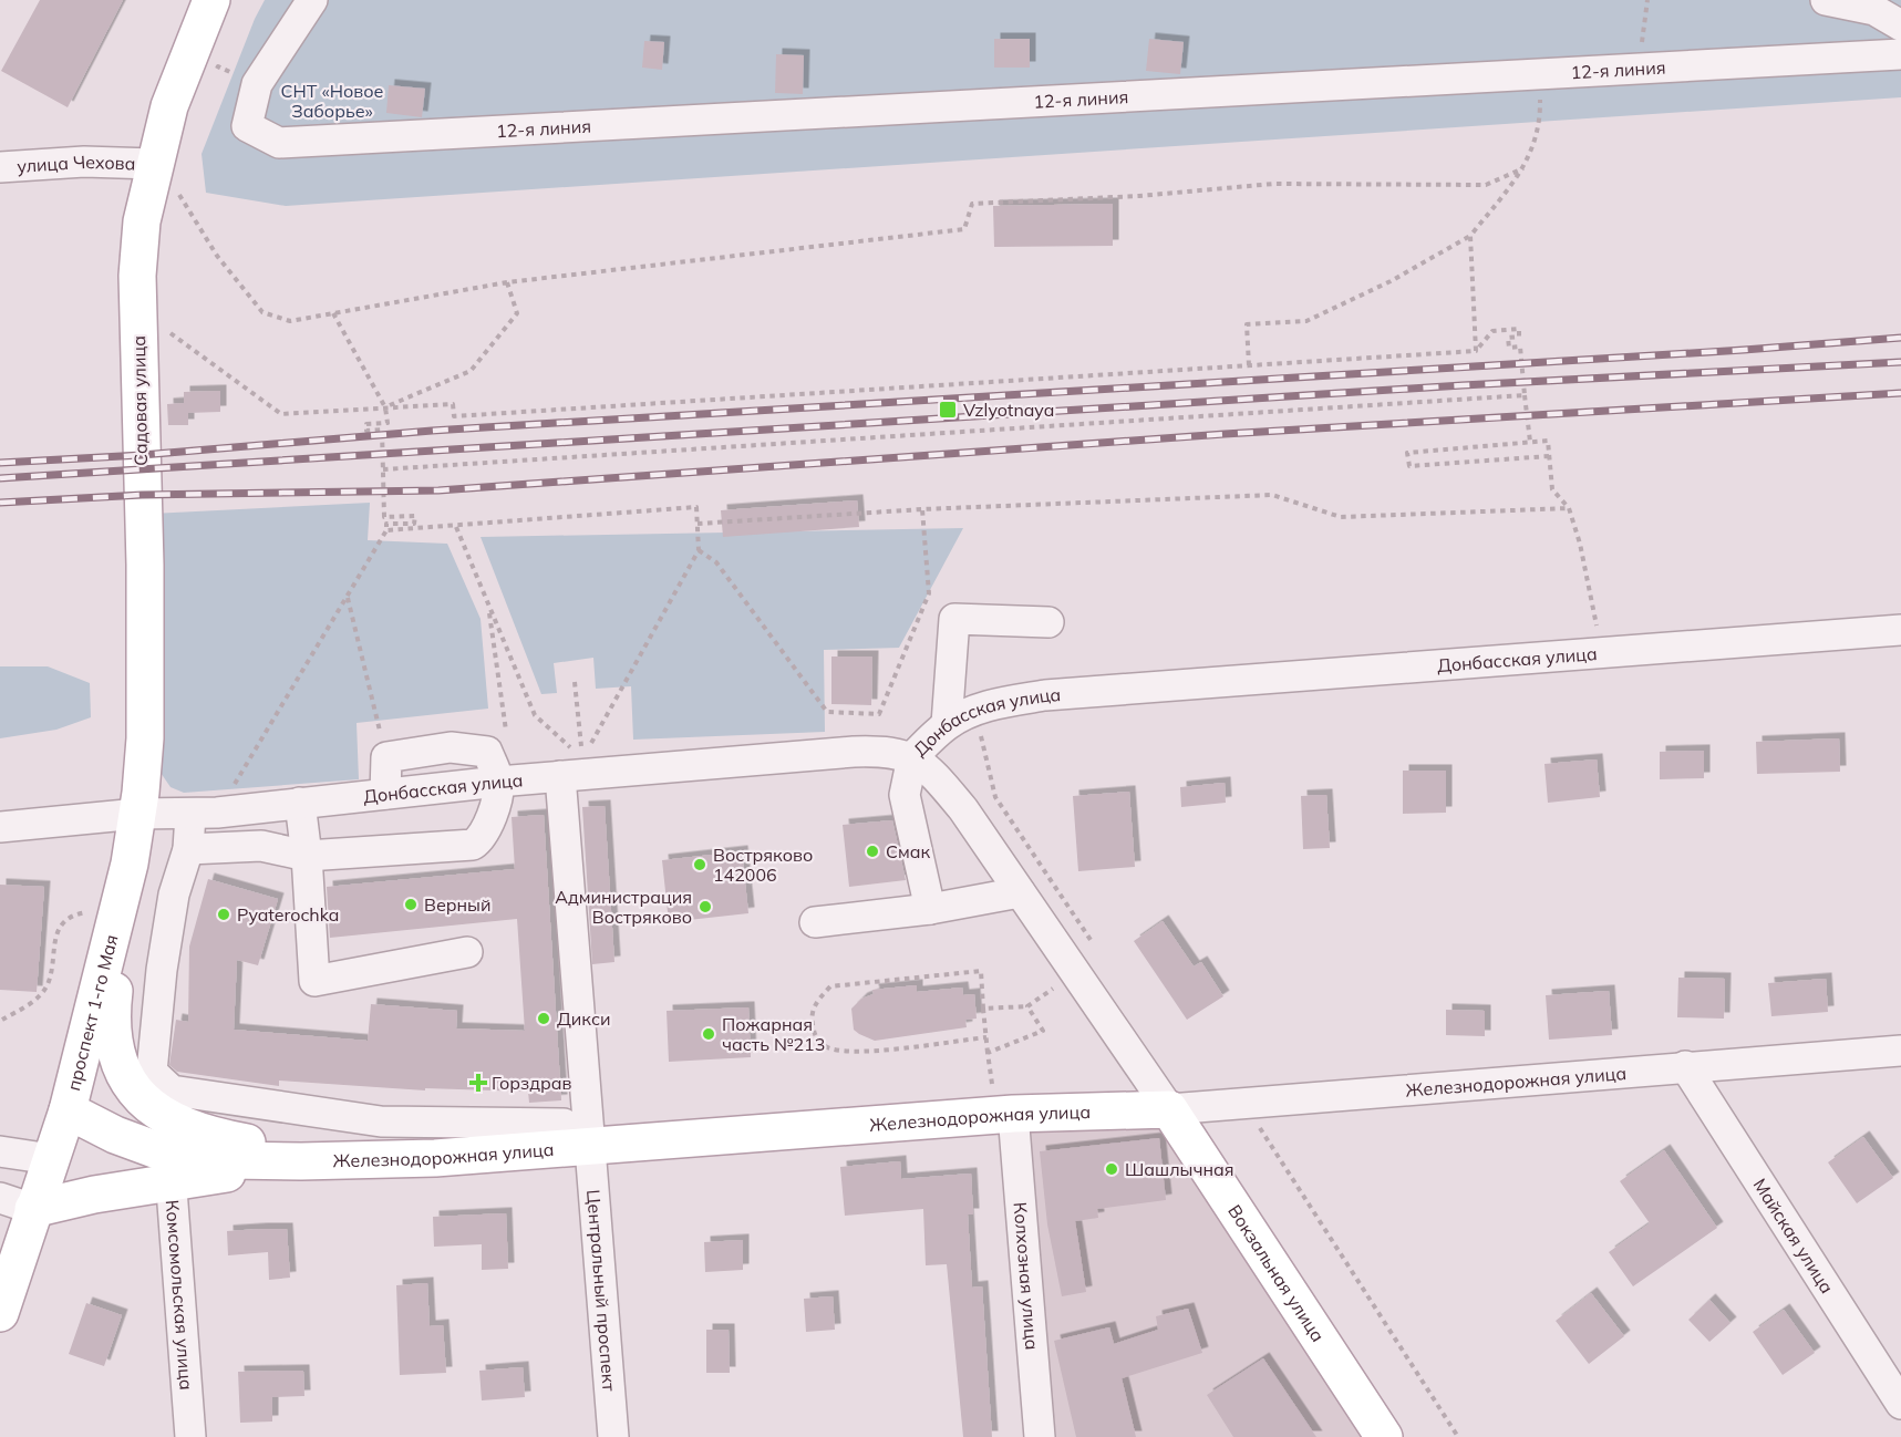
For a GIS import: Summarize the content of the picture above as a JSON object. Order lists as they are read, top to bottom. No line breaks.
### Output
{"streets":{"main road":["Садовая улица","проспект 1-го Мая","Железнодорожная улица","Вокзальная улица"],"street":["12-я линия","улица Чехова","Донбасская улица","Майская улица","Колхозная улица","Центральный проспект","Комсомольская улица"]},"crossings":[["улица Чехова","Садовая улица"],["Садовая улица","Донбасская улица"],["Садовая улица","проспект 1-го Мая"],["Донбасская улица","проспект 1-го Мая"],["Донбасская улица","Центральный проспект"],["проспект 1-го Мая","Железнодорожная улица"],["Железнодорожная улица","Майская улица"],["Железнодорожная улица","Вокзальная улица"],["Железнодорожная улица","Колхозная улица"],["Железнодорожная улица","Центральный проспект"],["Железнодорожная улица","Комсомольская улица"]],"parks":["СНТ «Новое Заборье»"],"places":{"transit":["Vzlyotnaya"],"other":["Смак","Востряково 142006","Верный","Администрация Востряково","Pyaterochka","Дикси","Пожарная часть №213","Шашлычная"],"health":["Горздрав"]}}
